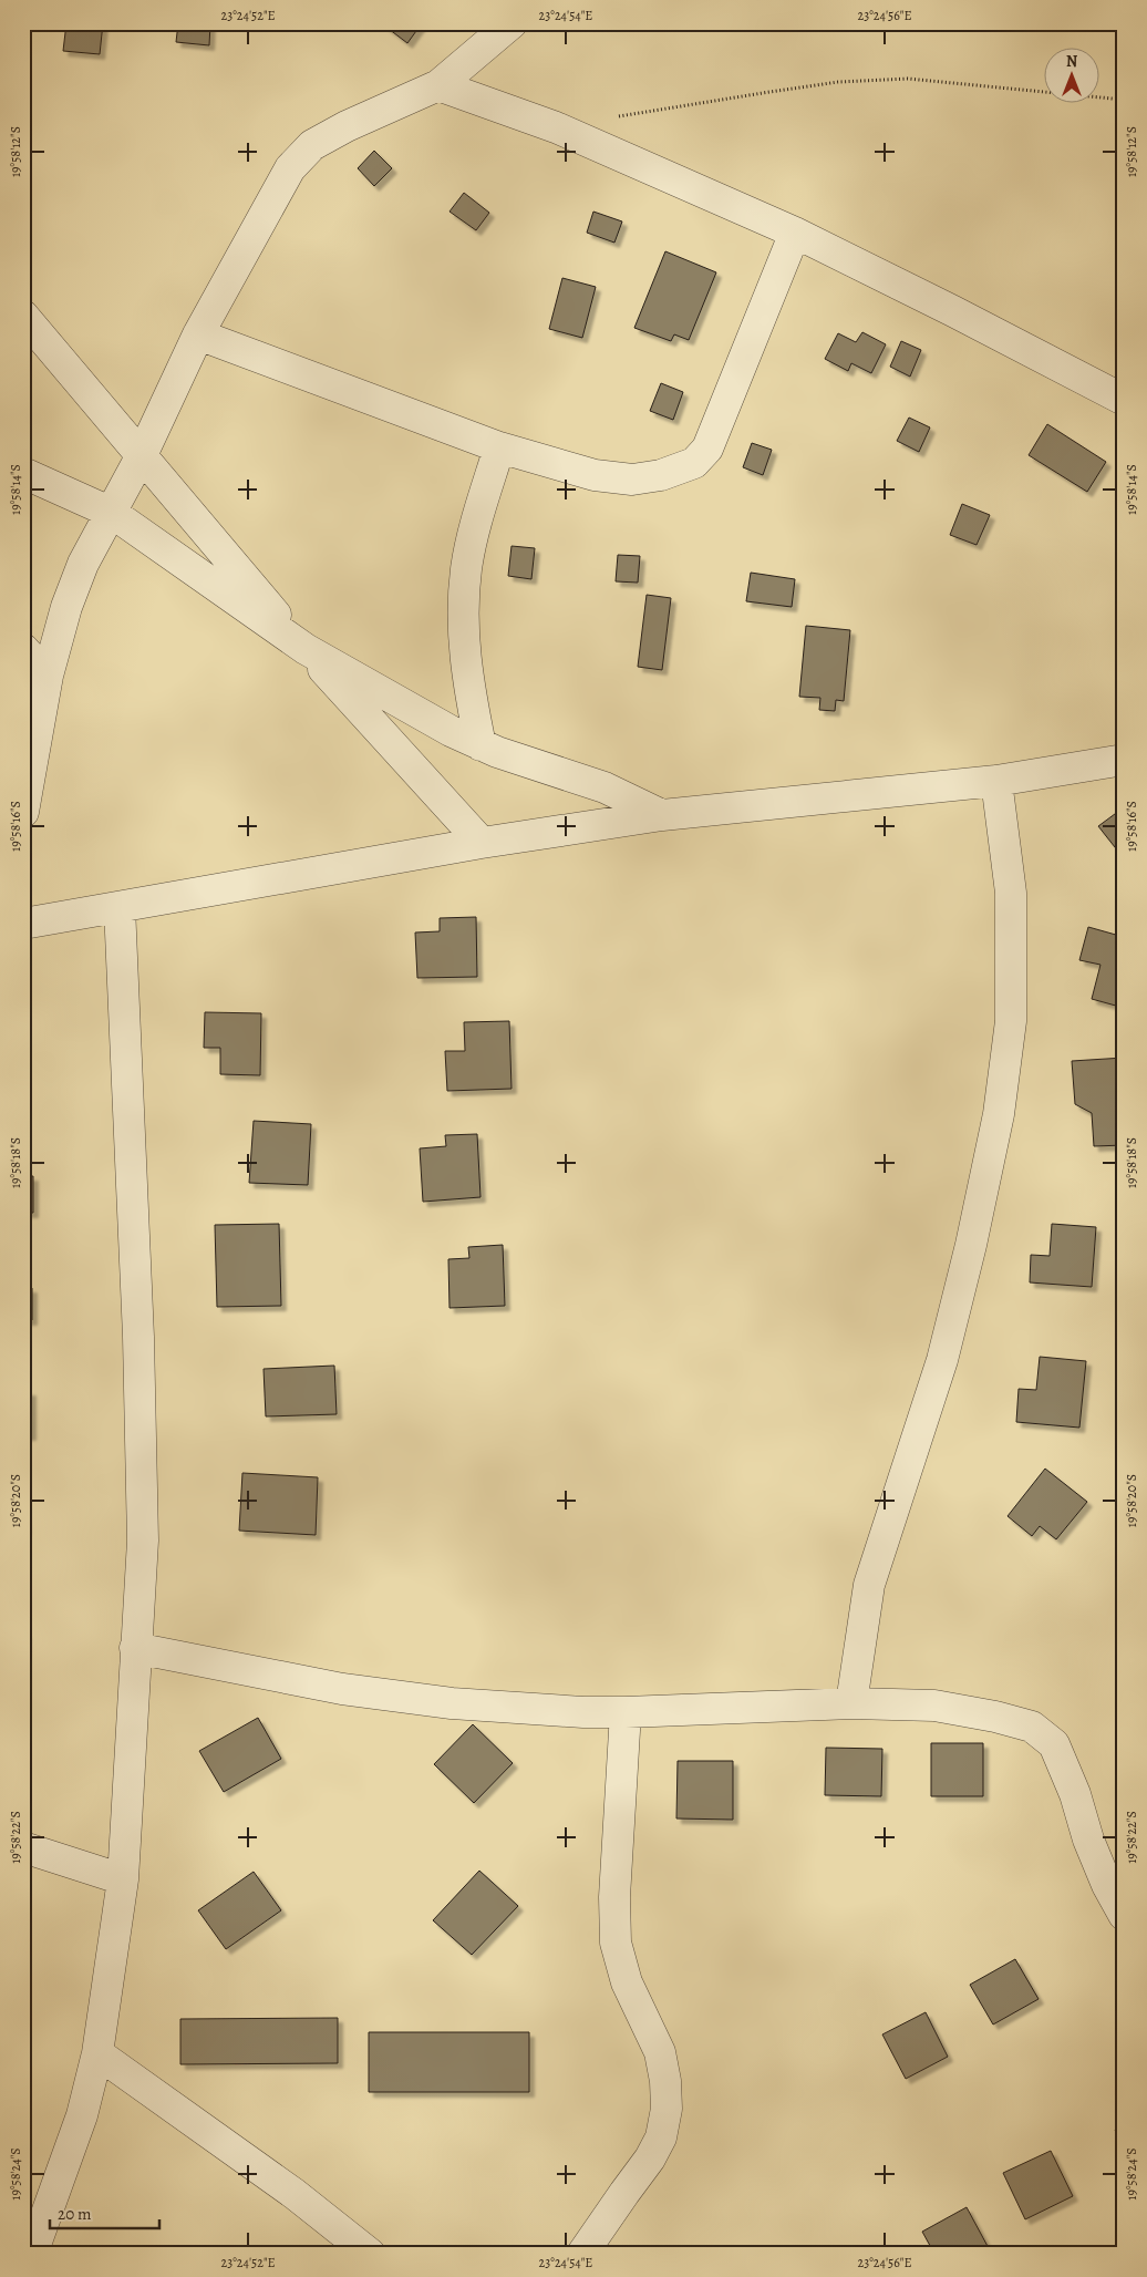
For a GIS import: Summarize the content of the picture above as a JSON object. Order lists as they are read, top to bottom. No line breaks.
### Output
{"scale_bar":"20 m","north":"top","coordinates":["23°24'52\"E","23°24'54\"E","23°24'56\"E","19°58'12\"S","19°58'14\"S","19°58'16\"S","19°58'18\"S","19°58'20\"S","19°58'22\"S","19°58'24\"S"]}
